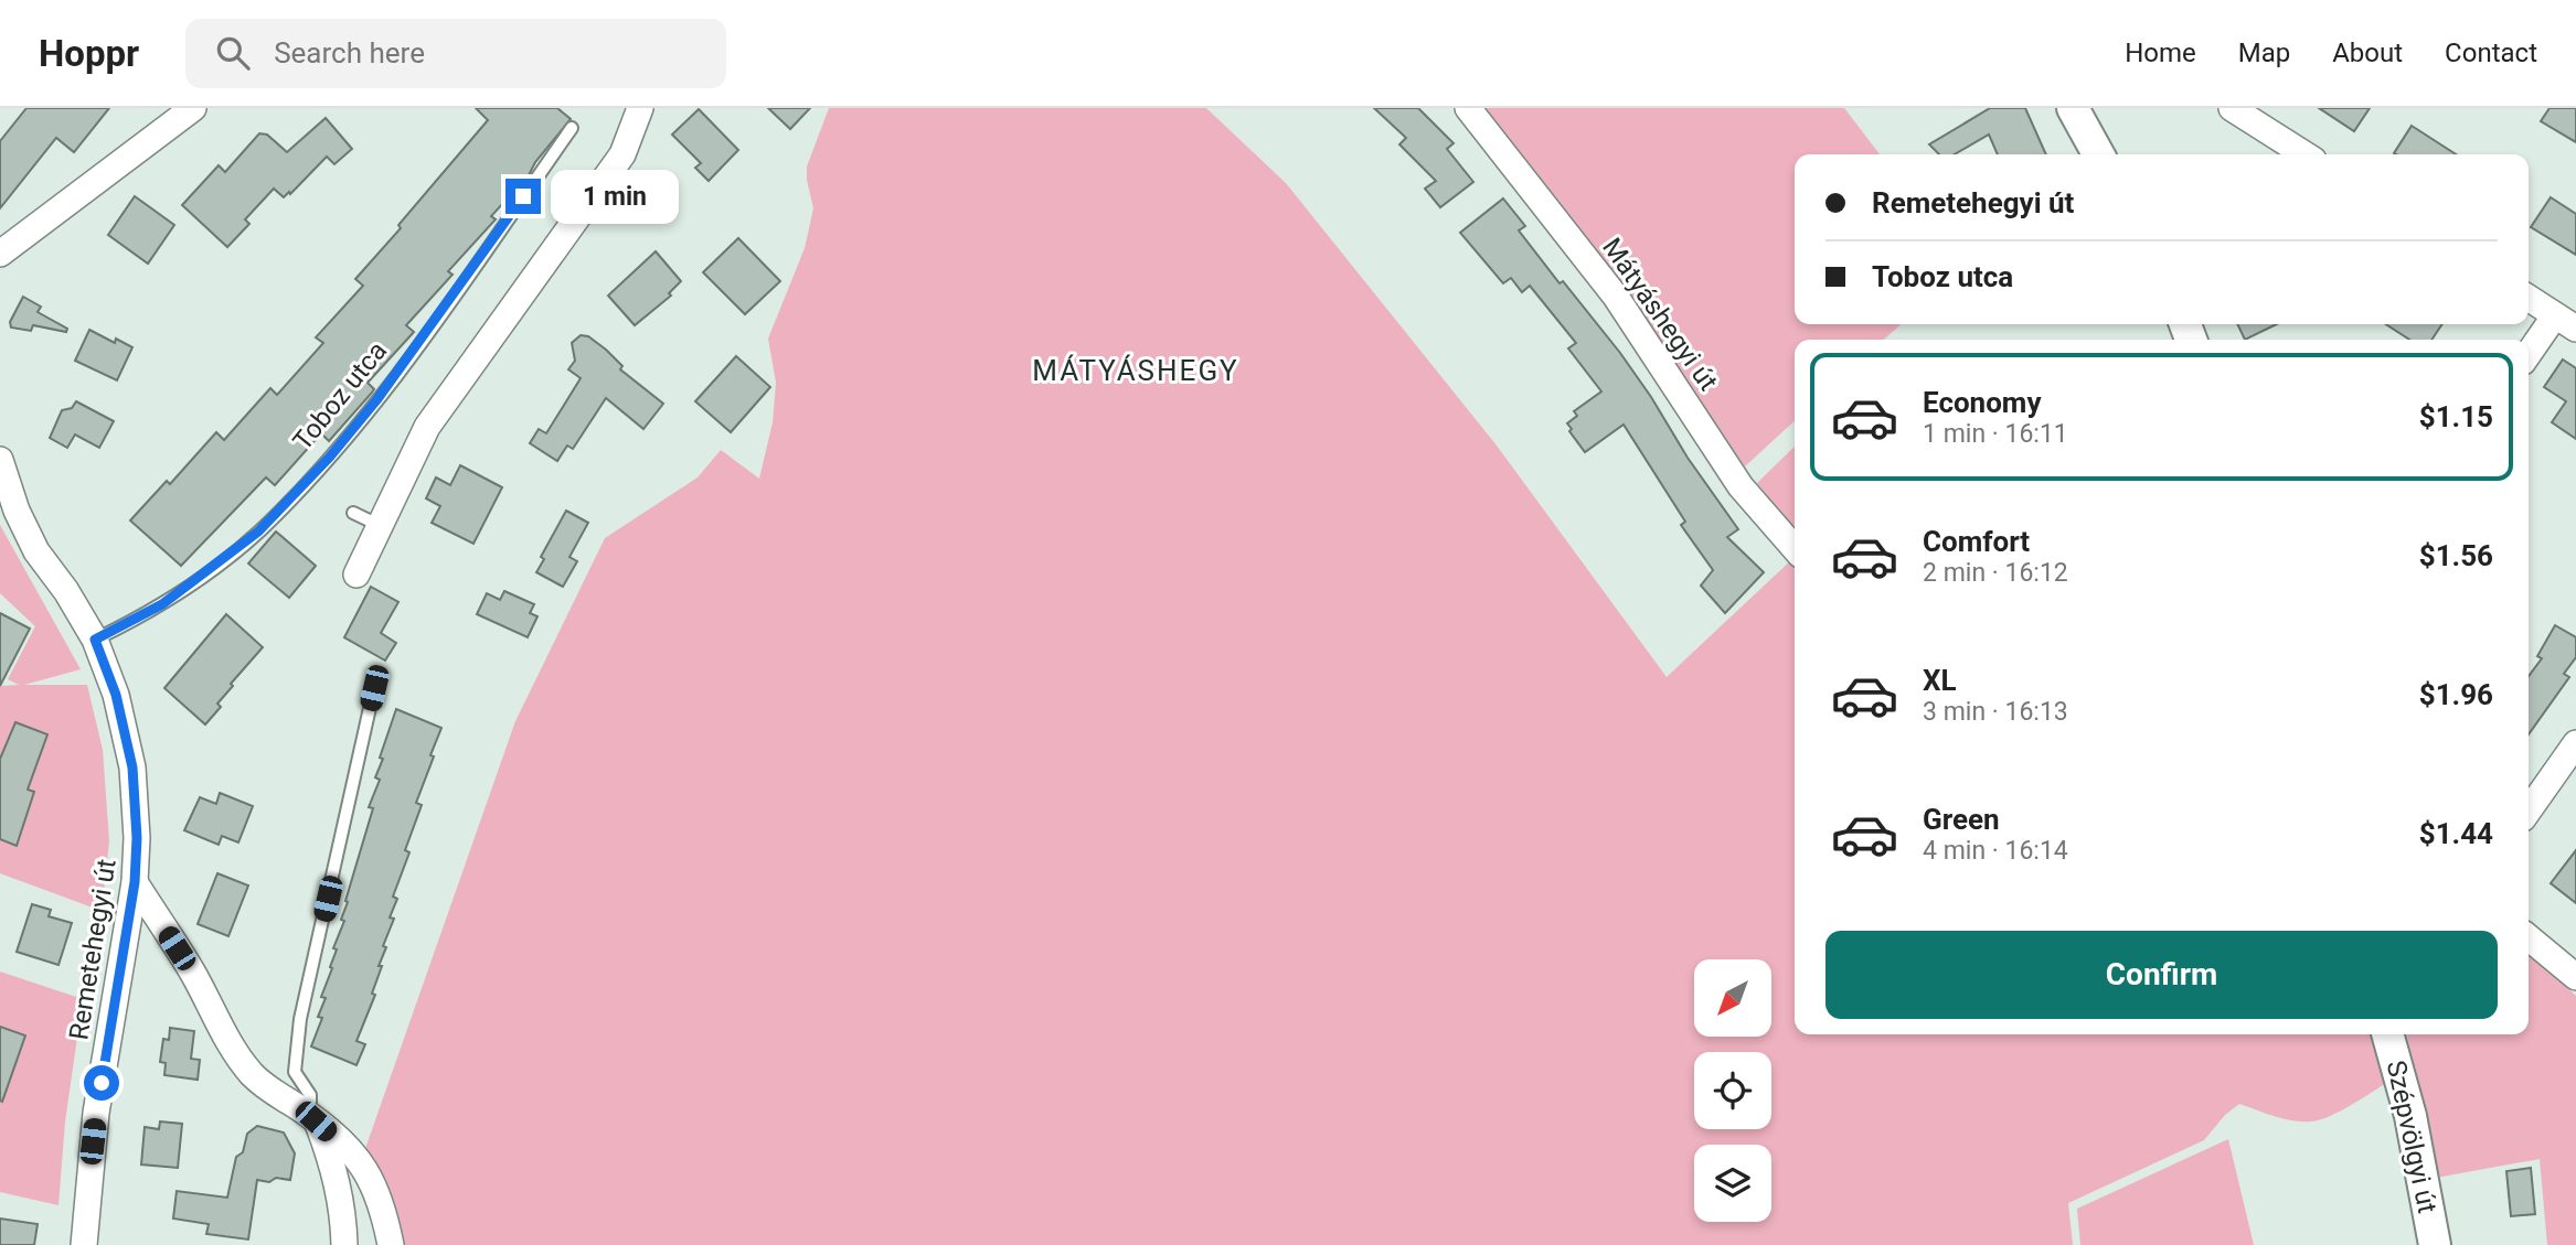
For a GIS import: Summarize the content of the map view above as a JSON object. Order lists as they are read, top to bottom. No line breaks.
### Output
{"streets":{"street":["Mátyáshegyi út","Remetehegyi út","Szépvölgyi út"],"lane":["Toboz utca"]},"crossings":[["Toboz utca","Remetehegyi út"]],"districts":["MÁTYÁSHEGY"],"north":"bottom left","page":{"header":"Hoppr","search":"Search here","nav":["Home","Map","About","Contact"],"banner":["Remetehegyi út","Toboz utca"],"bubble":"1 min","list":[{"name":"Economy","note":"1 min · 16:11","value":"$1.15"},{"name":"Comfort","note":"2 min · 16:12","value":"$1.56"},{"name":"XL","note":"3 min · 16:13","value":"$1.96"},{"name":"Green","note":"4 min · 16:14","value":"$1.44"}],"buttons":"Confirm"}}
